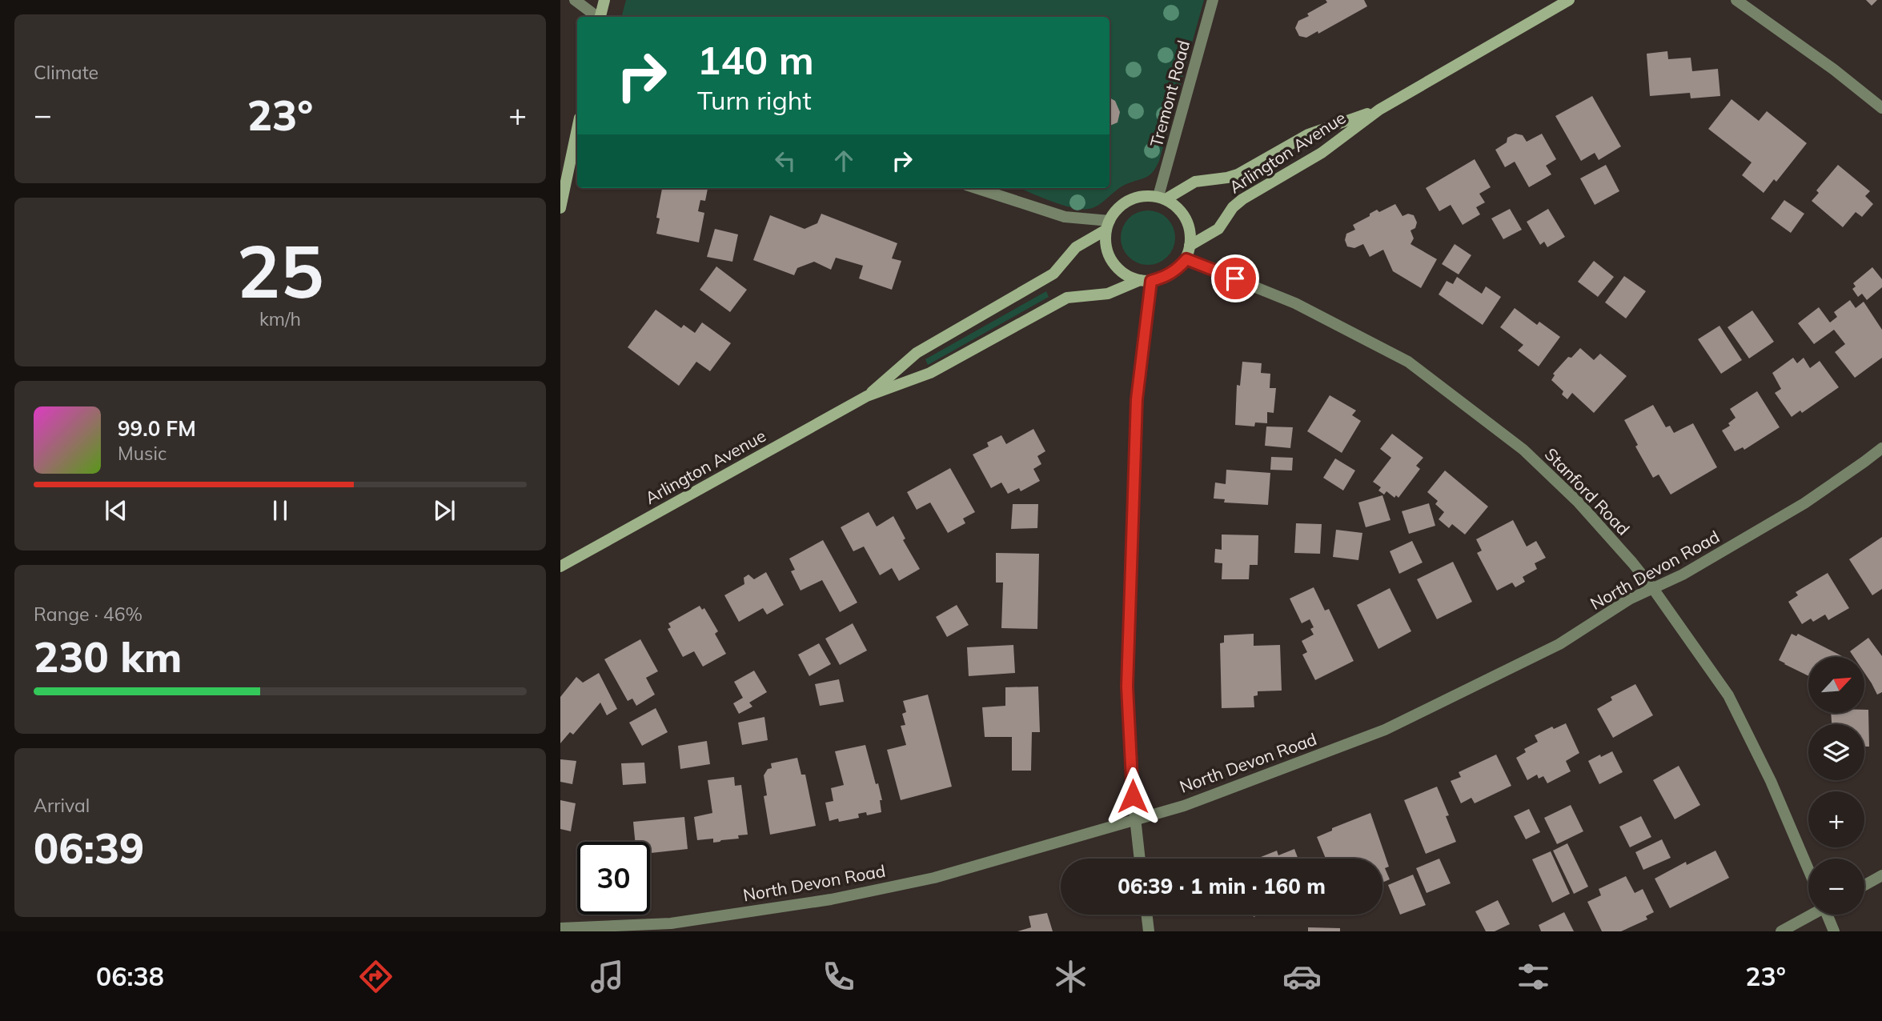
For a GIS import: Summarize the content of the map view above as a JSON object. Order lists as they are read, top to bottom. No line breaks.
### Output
{"streets":{"street":["Tremont Road","Arlington Avenue","Stanford Road","North Devon Road"]},"crossings":[["Tremont Road","Arlington Avenue"],["Tremont Road","Stanford Road"],["Arlington Avenue","Stanford Road"],["Stanford Road","North Devon Road"]],"north":"top right","page":{"tile":["Climate",["25","km/h"],["Range · 46%","230 km"],["Arrival","06:39"]],"turn":["140 m","Turn right"],"heat":["−","23°","+"],"song":["99.0 FM","Music"],"map_buttons":["+","−"],"limit":"30","trip":"06:39 · 1 min · 160 m","tabs":["06:38","23°"]}}
